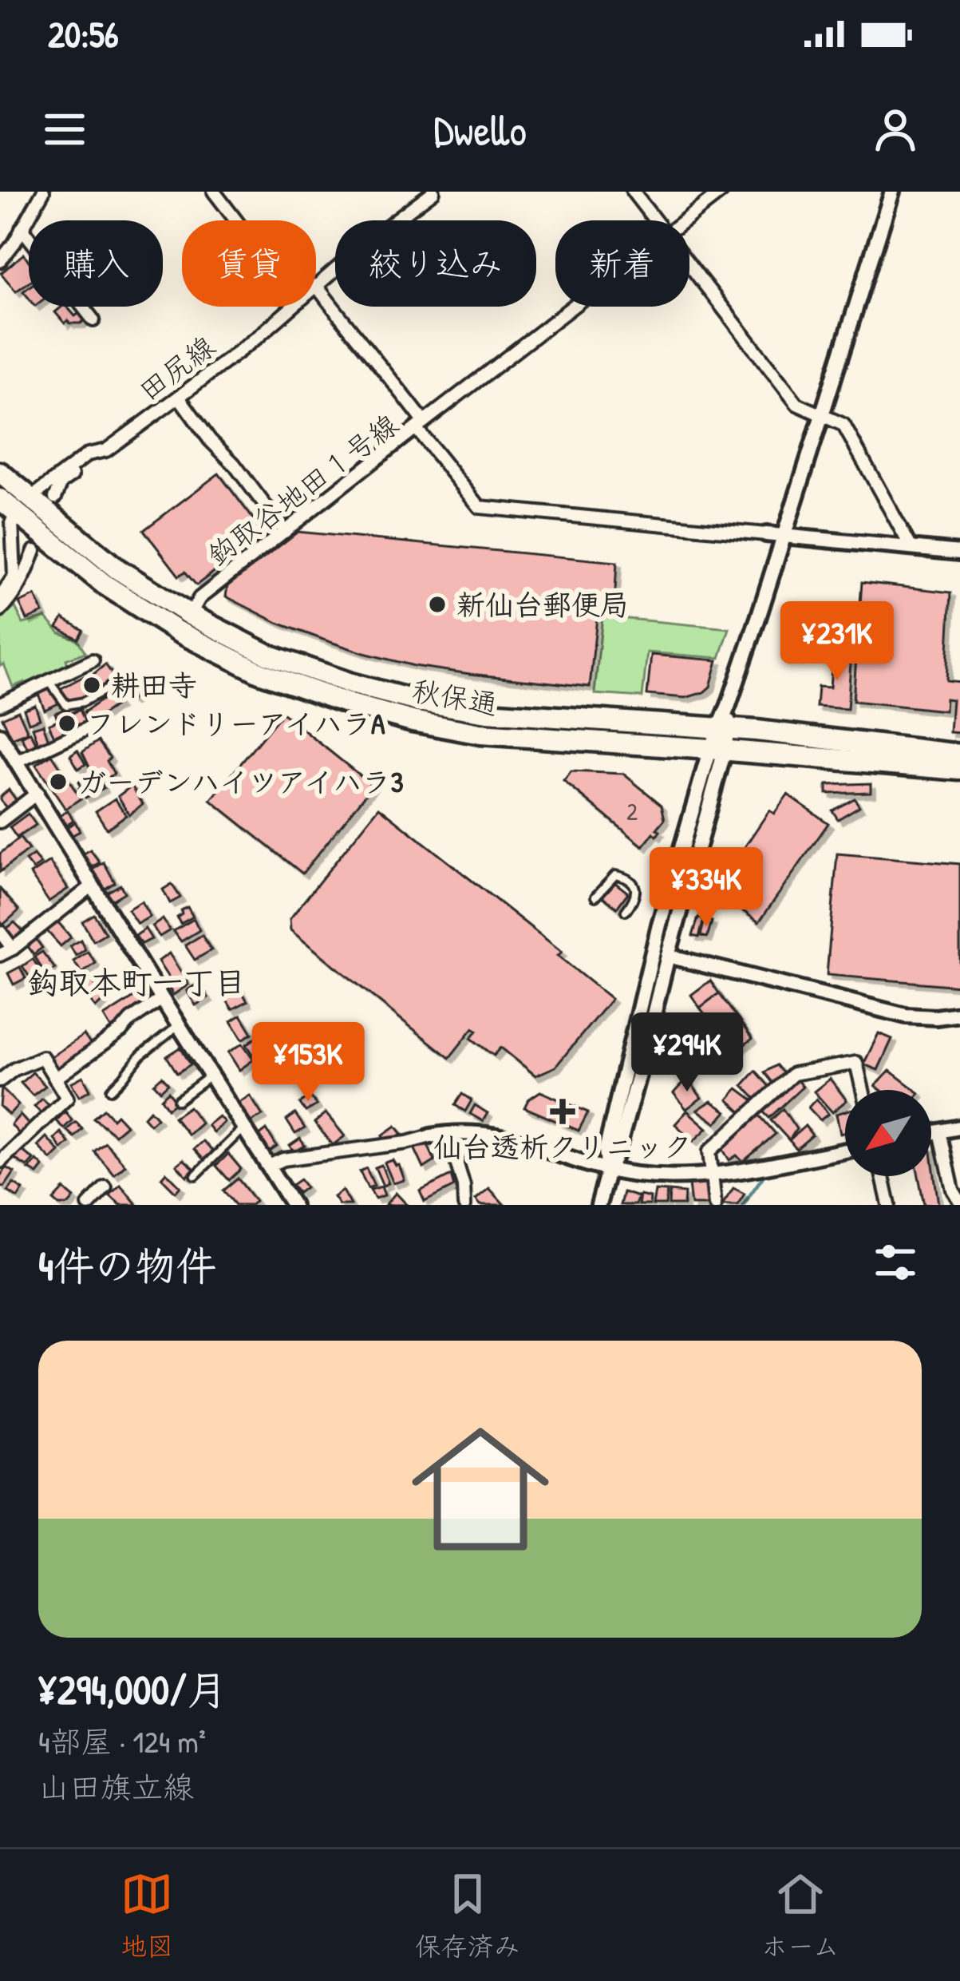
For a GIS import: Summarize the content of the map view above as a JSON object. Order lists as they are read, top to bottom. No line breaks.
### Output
{"streets":{"highway":["秋保通"],"street":["田尻線","鈎取谷地田１号線"]},"crossings":[["田尻線","秋保通"],["鈎取谷地田１号線","秋保通"]],"districts":["鈎取本町一丁目"],"places":{"other":["新仙台郵便局","耕田寺","フレンドリーアイハラA","ガーデンハイツアイハラ3"],"health":["仙台透析クリニック"]},"house_numbers":["2"],"north":"bottom left","page":{"status":"20:56","header":"Dwello","chip":["購入","賃貸","絞り込み","新着"],"price":["¥231K","¥334K","¥294K","¥153K"],"heading":"4件の物件","list":[{"name":"¥294,000/月","note":"4部屋 · 124 m² · 山田旗立線"}],"tabs":["地図","保存済み","ホーム"]}}
